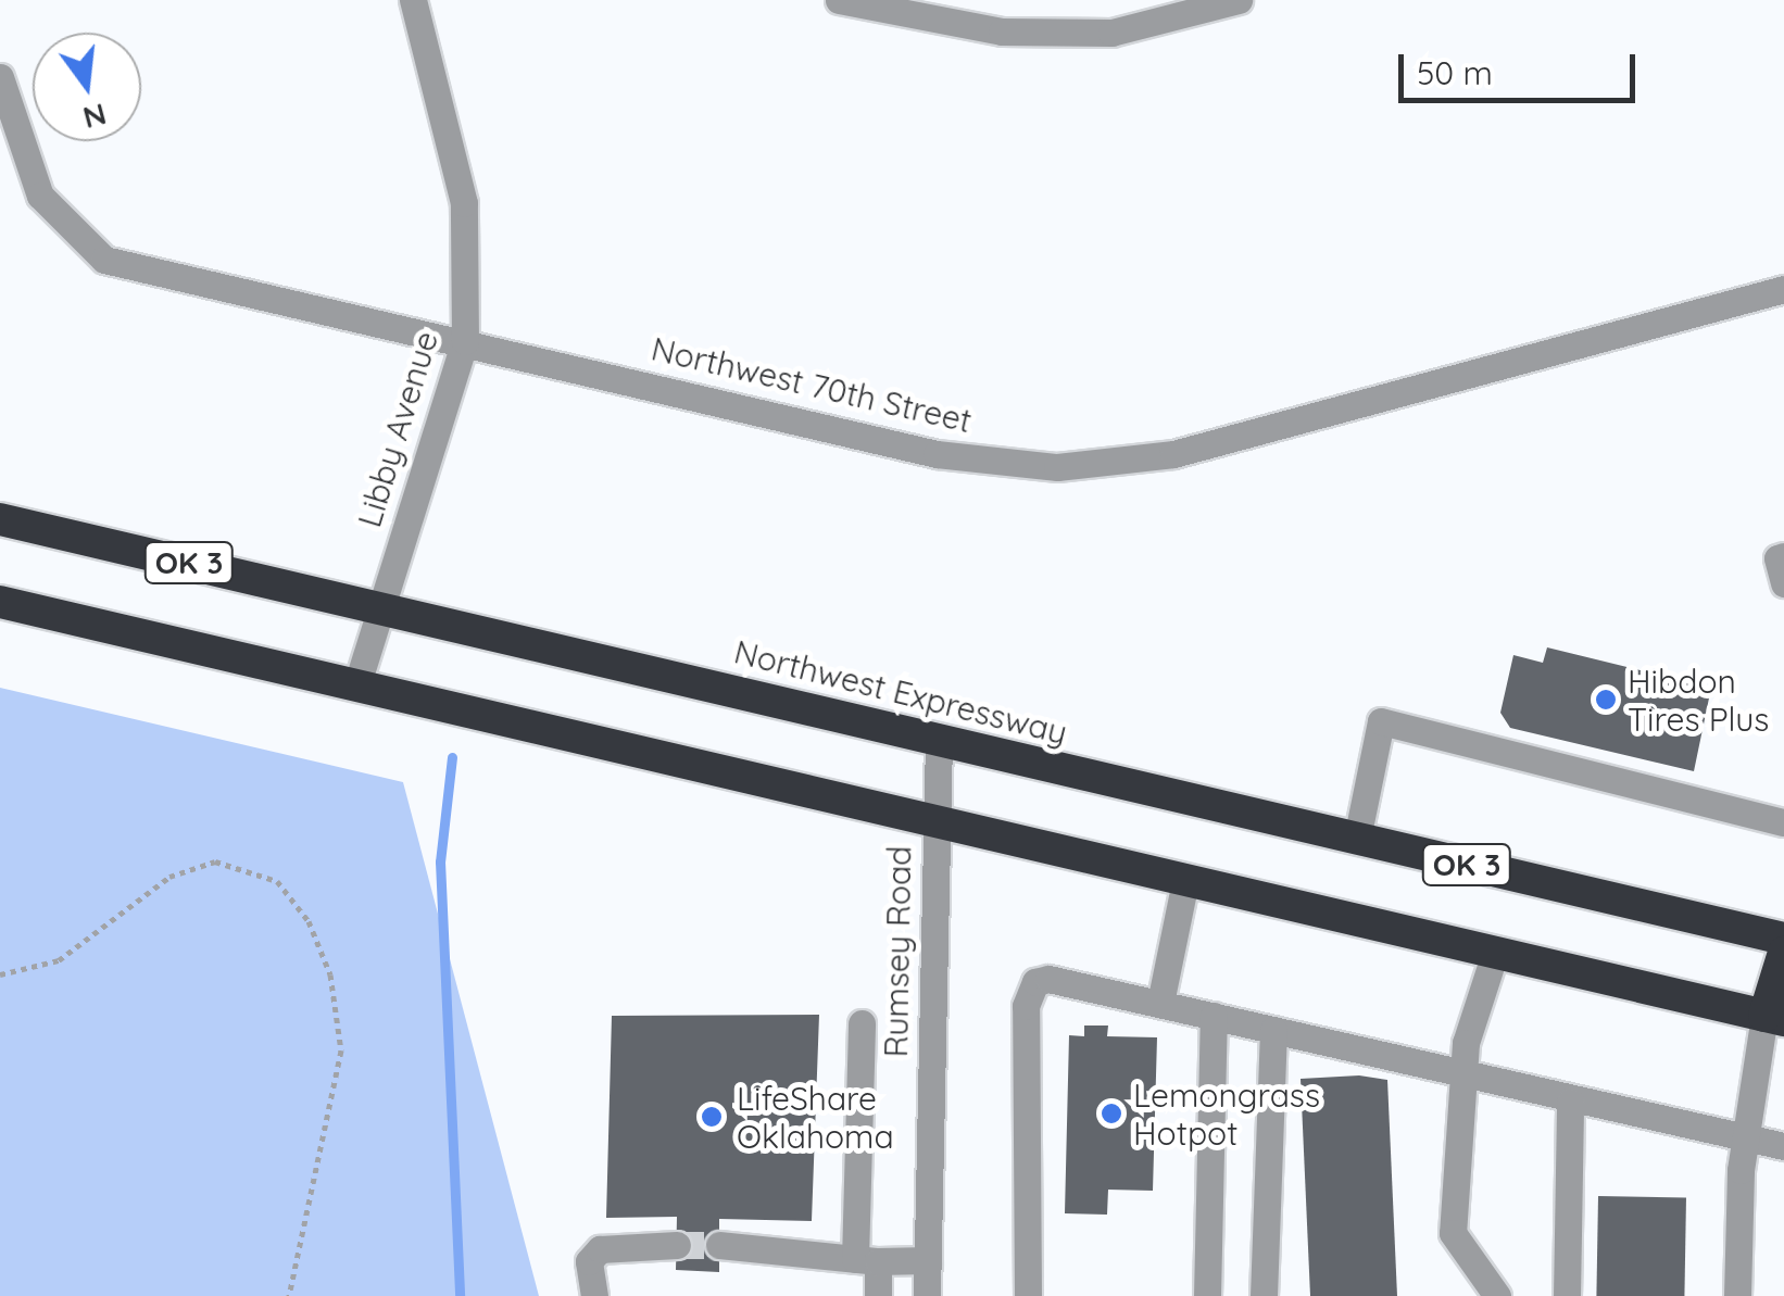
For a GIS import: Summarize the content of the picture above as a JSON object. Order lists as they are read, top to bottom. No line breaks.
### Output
{"streets":{"highway":["OK 3","Northwest Expressway"],"street":["Northwest 70th Street","Libby Avenue","Rumsey Road"]},"crossings":[["Northwest 70th Street","Libby Avenue"],["Libby Avenue","OK 3"],["Libby Avenue","Northwest Expressway"],["OK 3","Rumsey Road"],["Northwest Expressway","Rumsey Road"]],"places":["Hibdon Tires Plus","Lemongrass Hotpot","LifeShare Oklahoma"],"scale_bar":"50 m","north":"bottom"}
